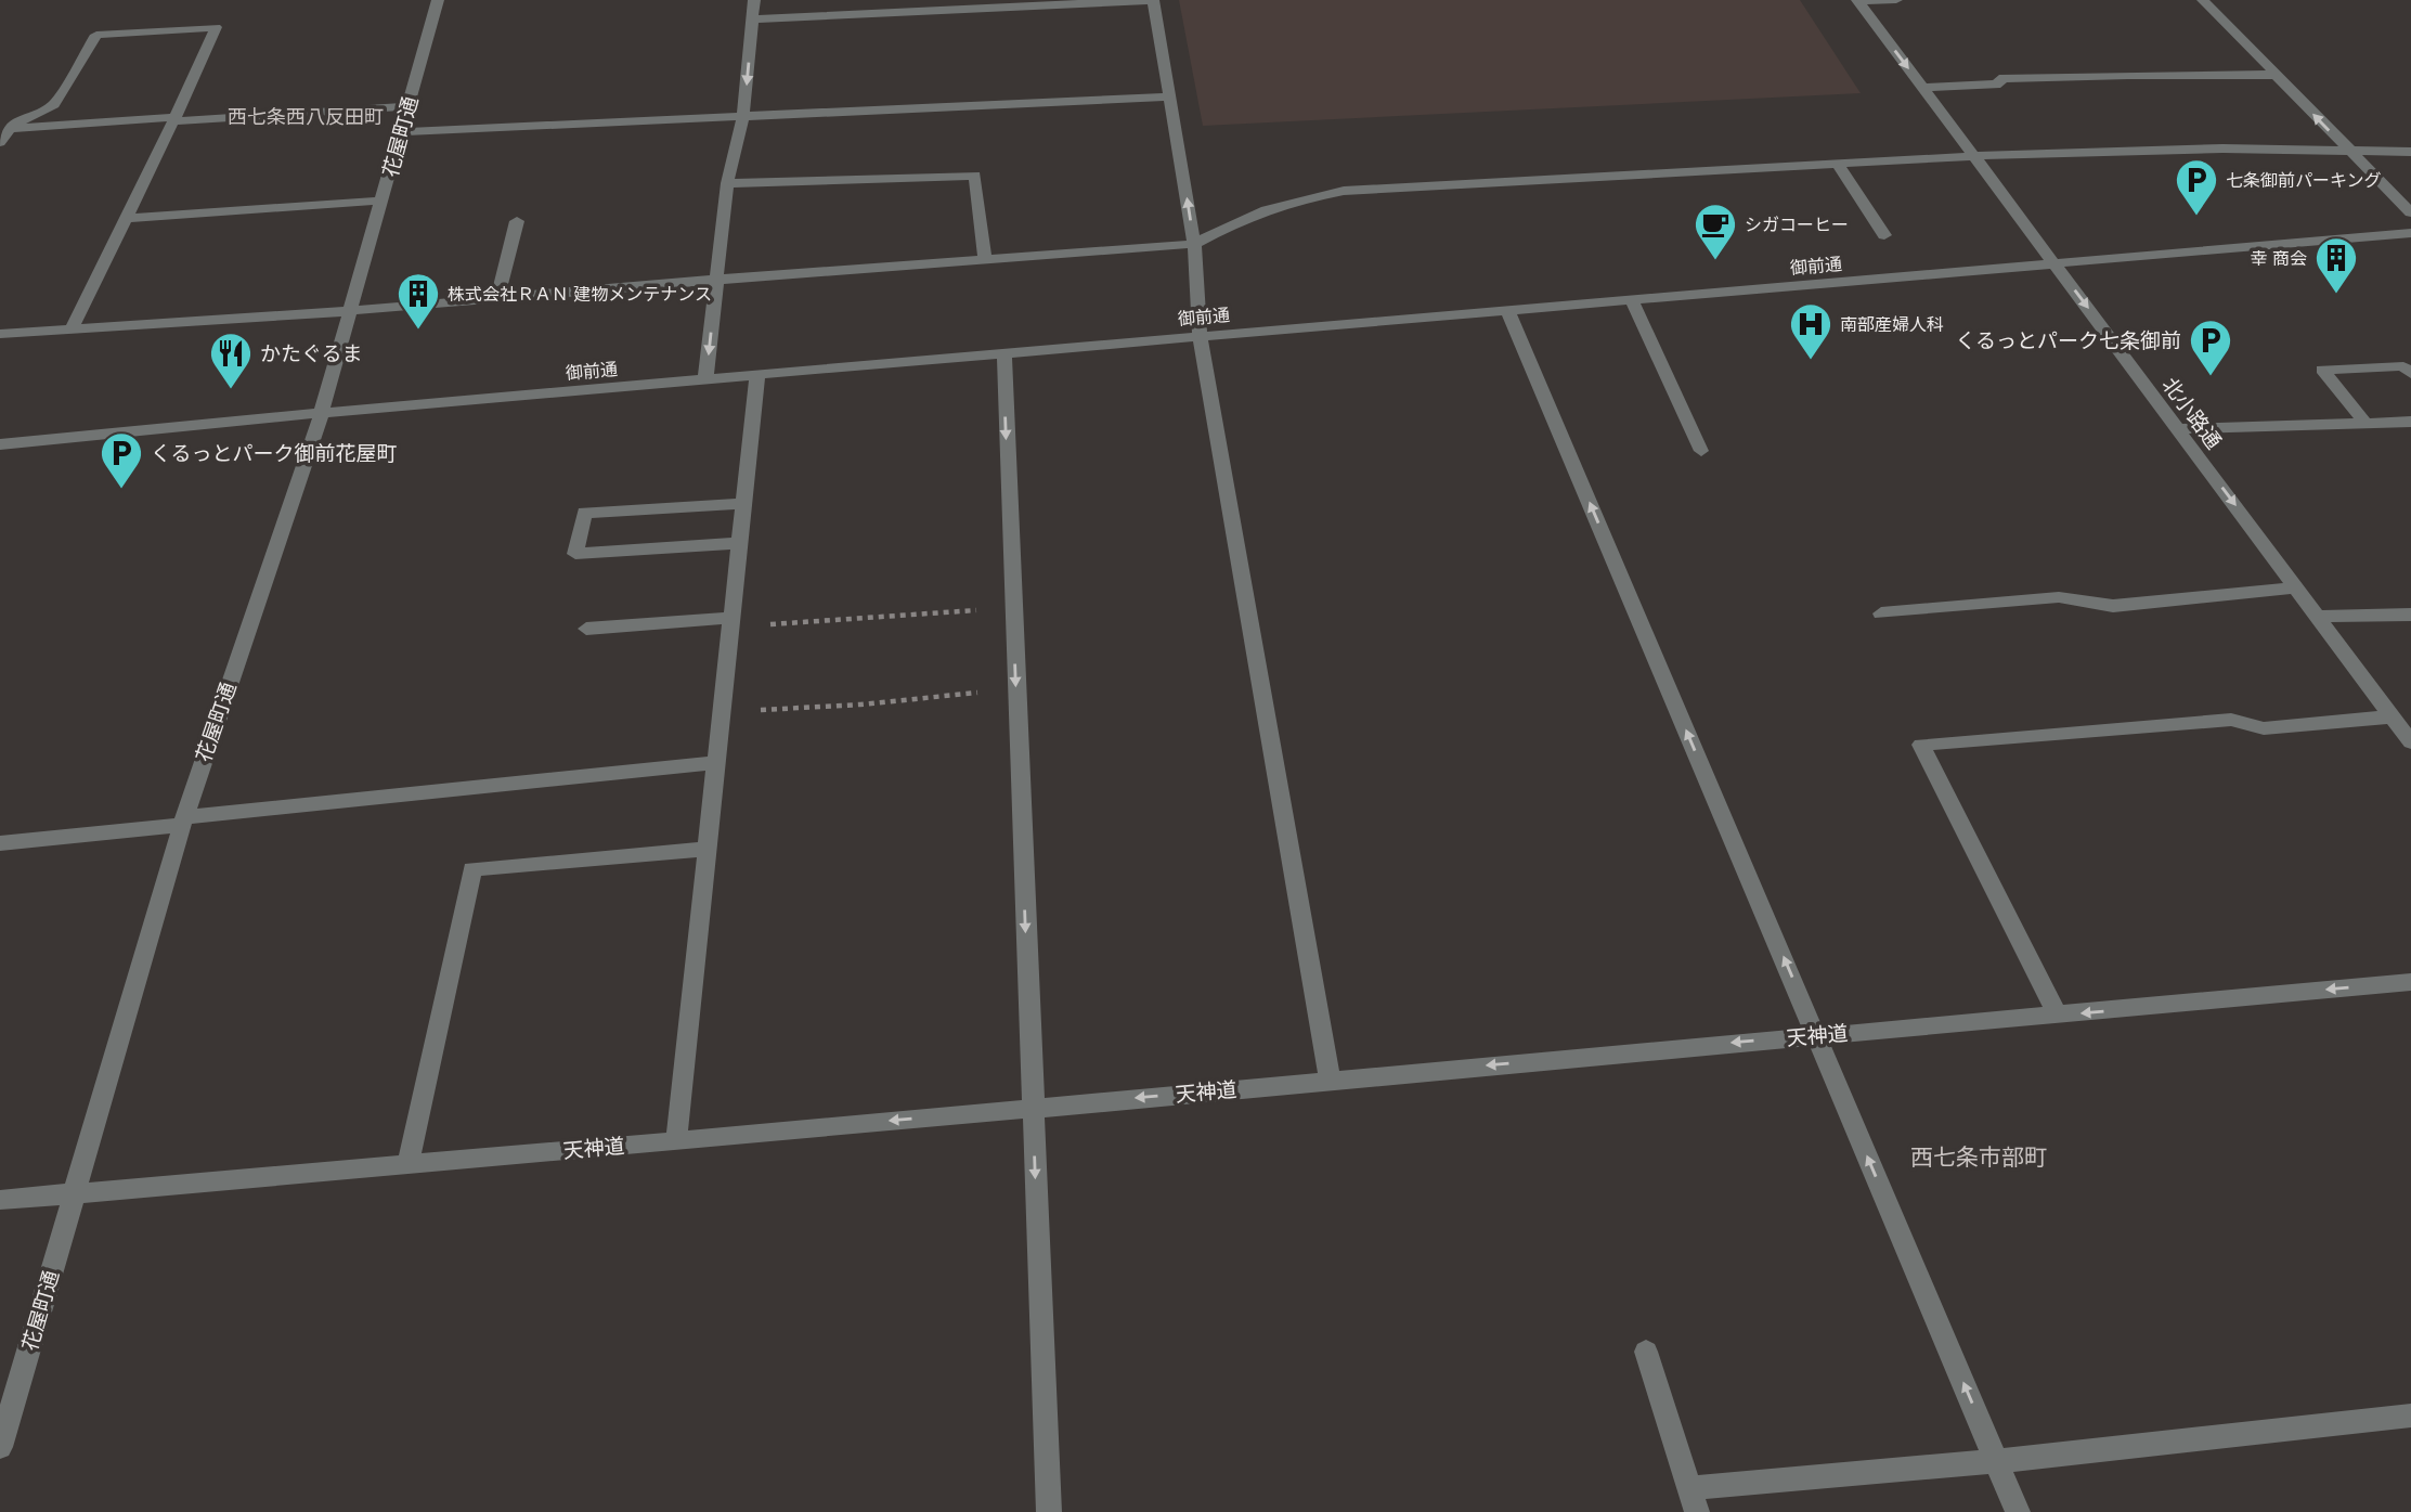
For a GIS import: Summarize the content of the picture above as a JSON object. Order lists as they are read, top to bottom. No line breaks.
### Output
{"streets":{"street":["花屋町通","御前通","北小路通","天神道"]},"crossings":[["花屋町通","御前通"],["花屋町通","天神道"],["御前通","北小路通"]],"one_way":["北小路通","天神道"],"districts":["西七条西八反田町","西七条市部町"],"places":{"parking":["七条御前パーキング","くるっとパーク七条御前","くるっとパーク御前花屋町"],"cafe":["シガコーヒー"],"building":["幸 商会","株式会社ＲＡＮ 建物メンテナンス"],"hospital":["南部産婦人科"],"restaurant":["かたぐるま"]}}
